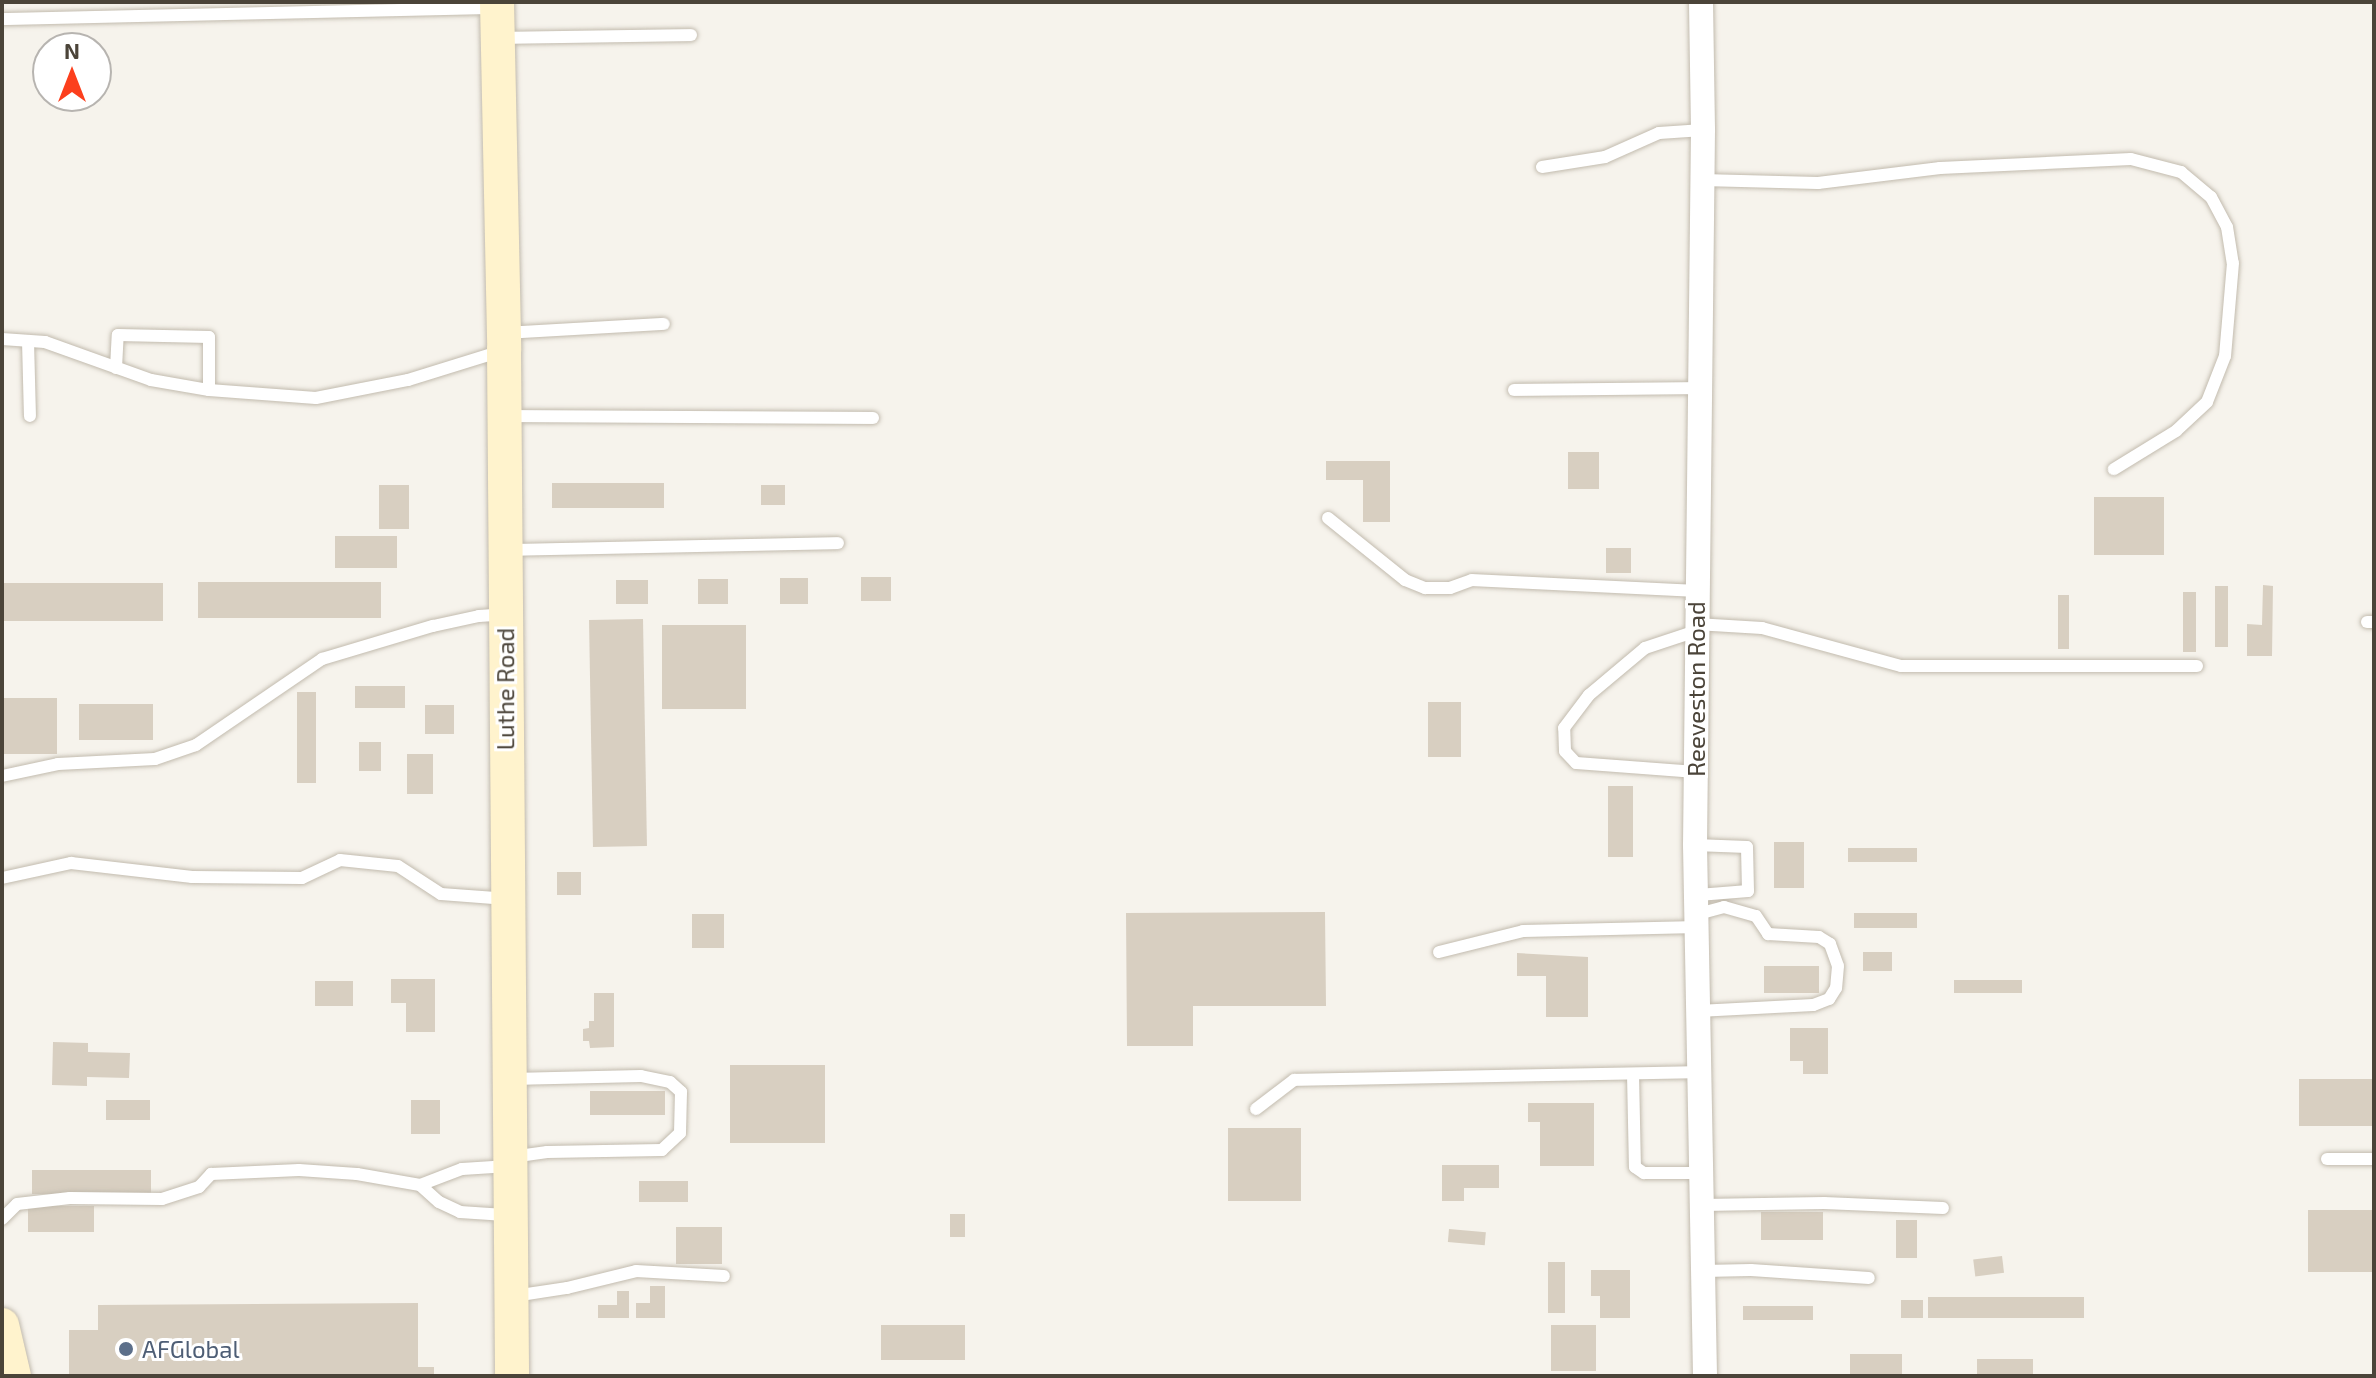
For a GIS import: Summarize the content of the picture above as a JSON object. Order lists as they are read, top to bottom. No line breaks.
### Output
{"streets":{"street":["Luthe Road","Reeveston Road"]},"places":["AFGlobal"],"north":"top"}
